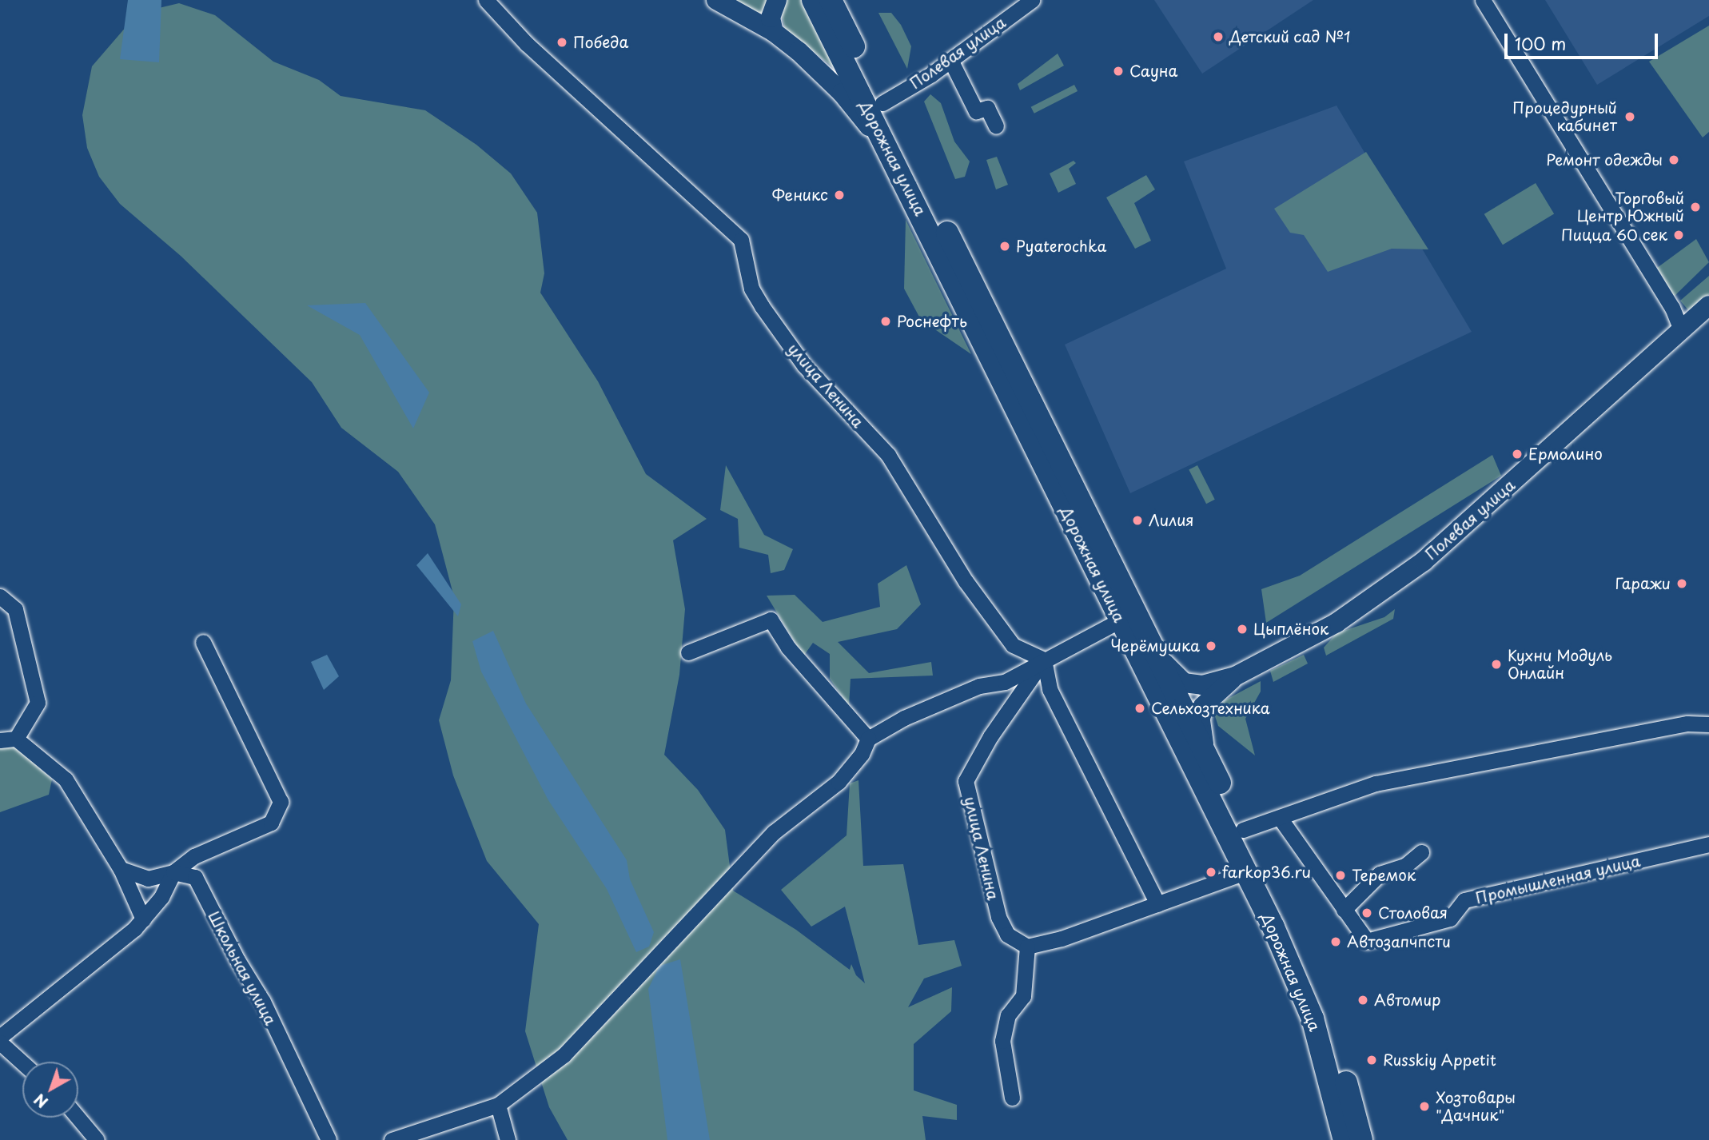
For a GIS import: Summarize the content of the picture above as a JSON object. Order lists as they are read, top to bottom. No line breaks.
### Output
{"streets":{"highway":["Дорожная улица"],"main road":["Полевая улица"],"street":["улица Ленина","Промышленная улица","Школьная улица"]},"crossings":[["Полевая улица","Дорожная улица"],["Дорожная улица","улица Ленина"]],"places":["Детский сад №1","Победа","Сауна","Процедурный кабинет","Ремонт одежды","Феникс","Торговый Центр Южный","Пицца 60 сек","Pyaterochka","Роснефть","Ермолино","Лилия","Гаражи","Цыплёнок","Черёмушка","Кухни Модуль Онлайн","Сельхозтехника","farkop36.ru","Теремок","Столовая","Автозапчпсти","Автомир","Russkiy Appetit","Хозтовары \"Дачник\""],"scale_bar":"100 m","north":"bottom left"}
